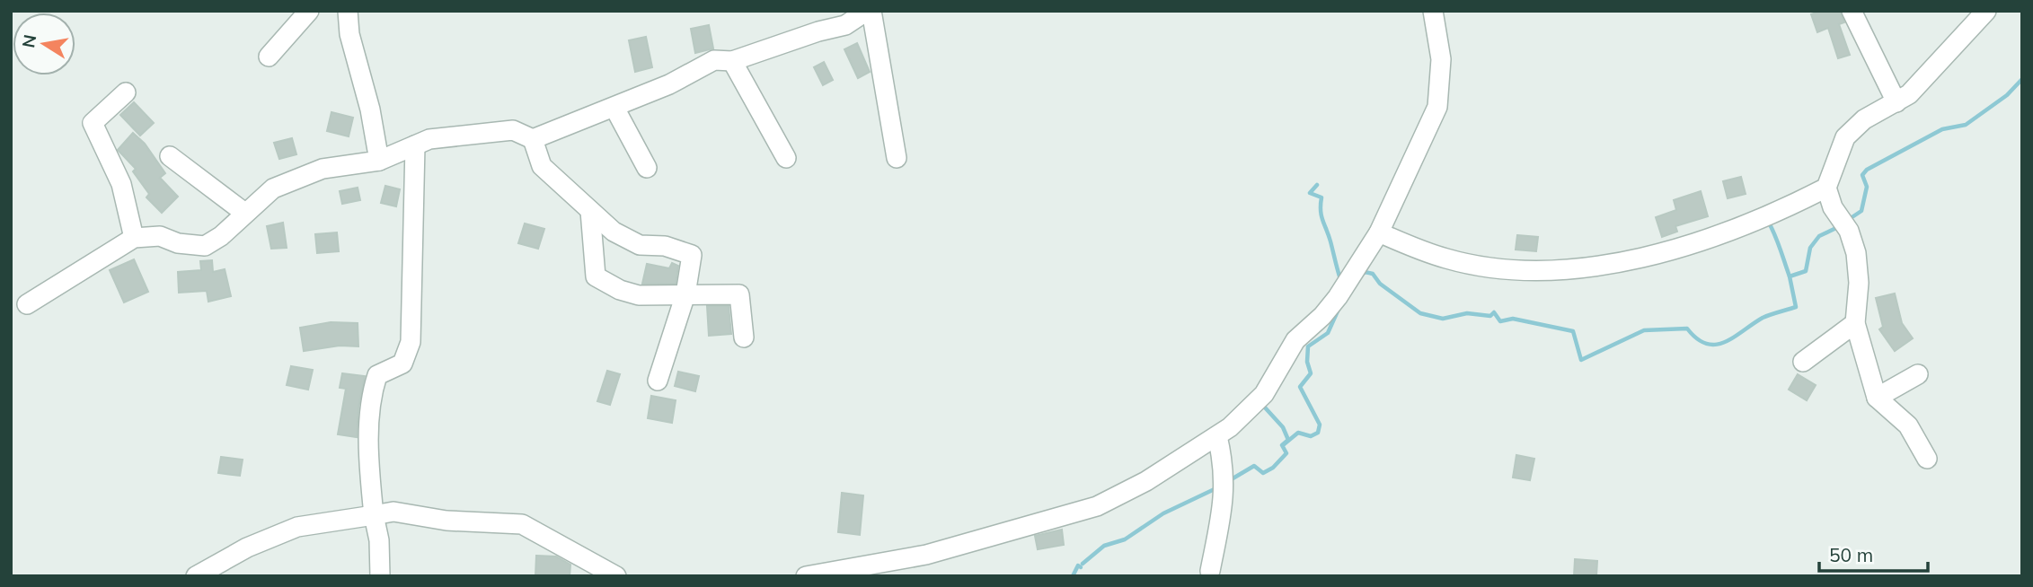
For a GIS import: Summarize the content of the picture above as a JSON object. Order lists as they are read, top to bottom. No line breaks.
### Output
{"scale_bar":"50 m","north":"left"}
